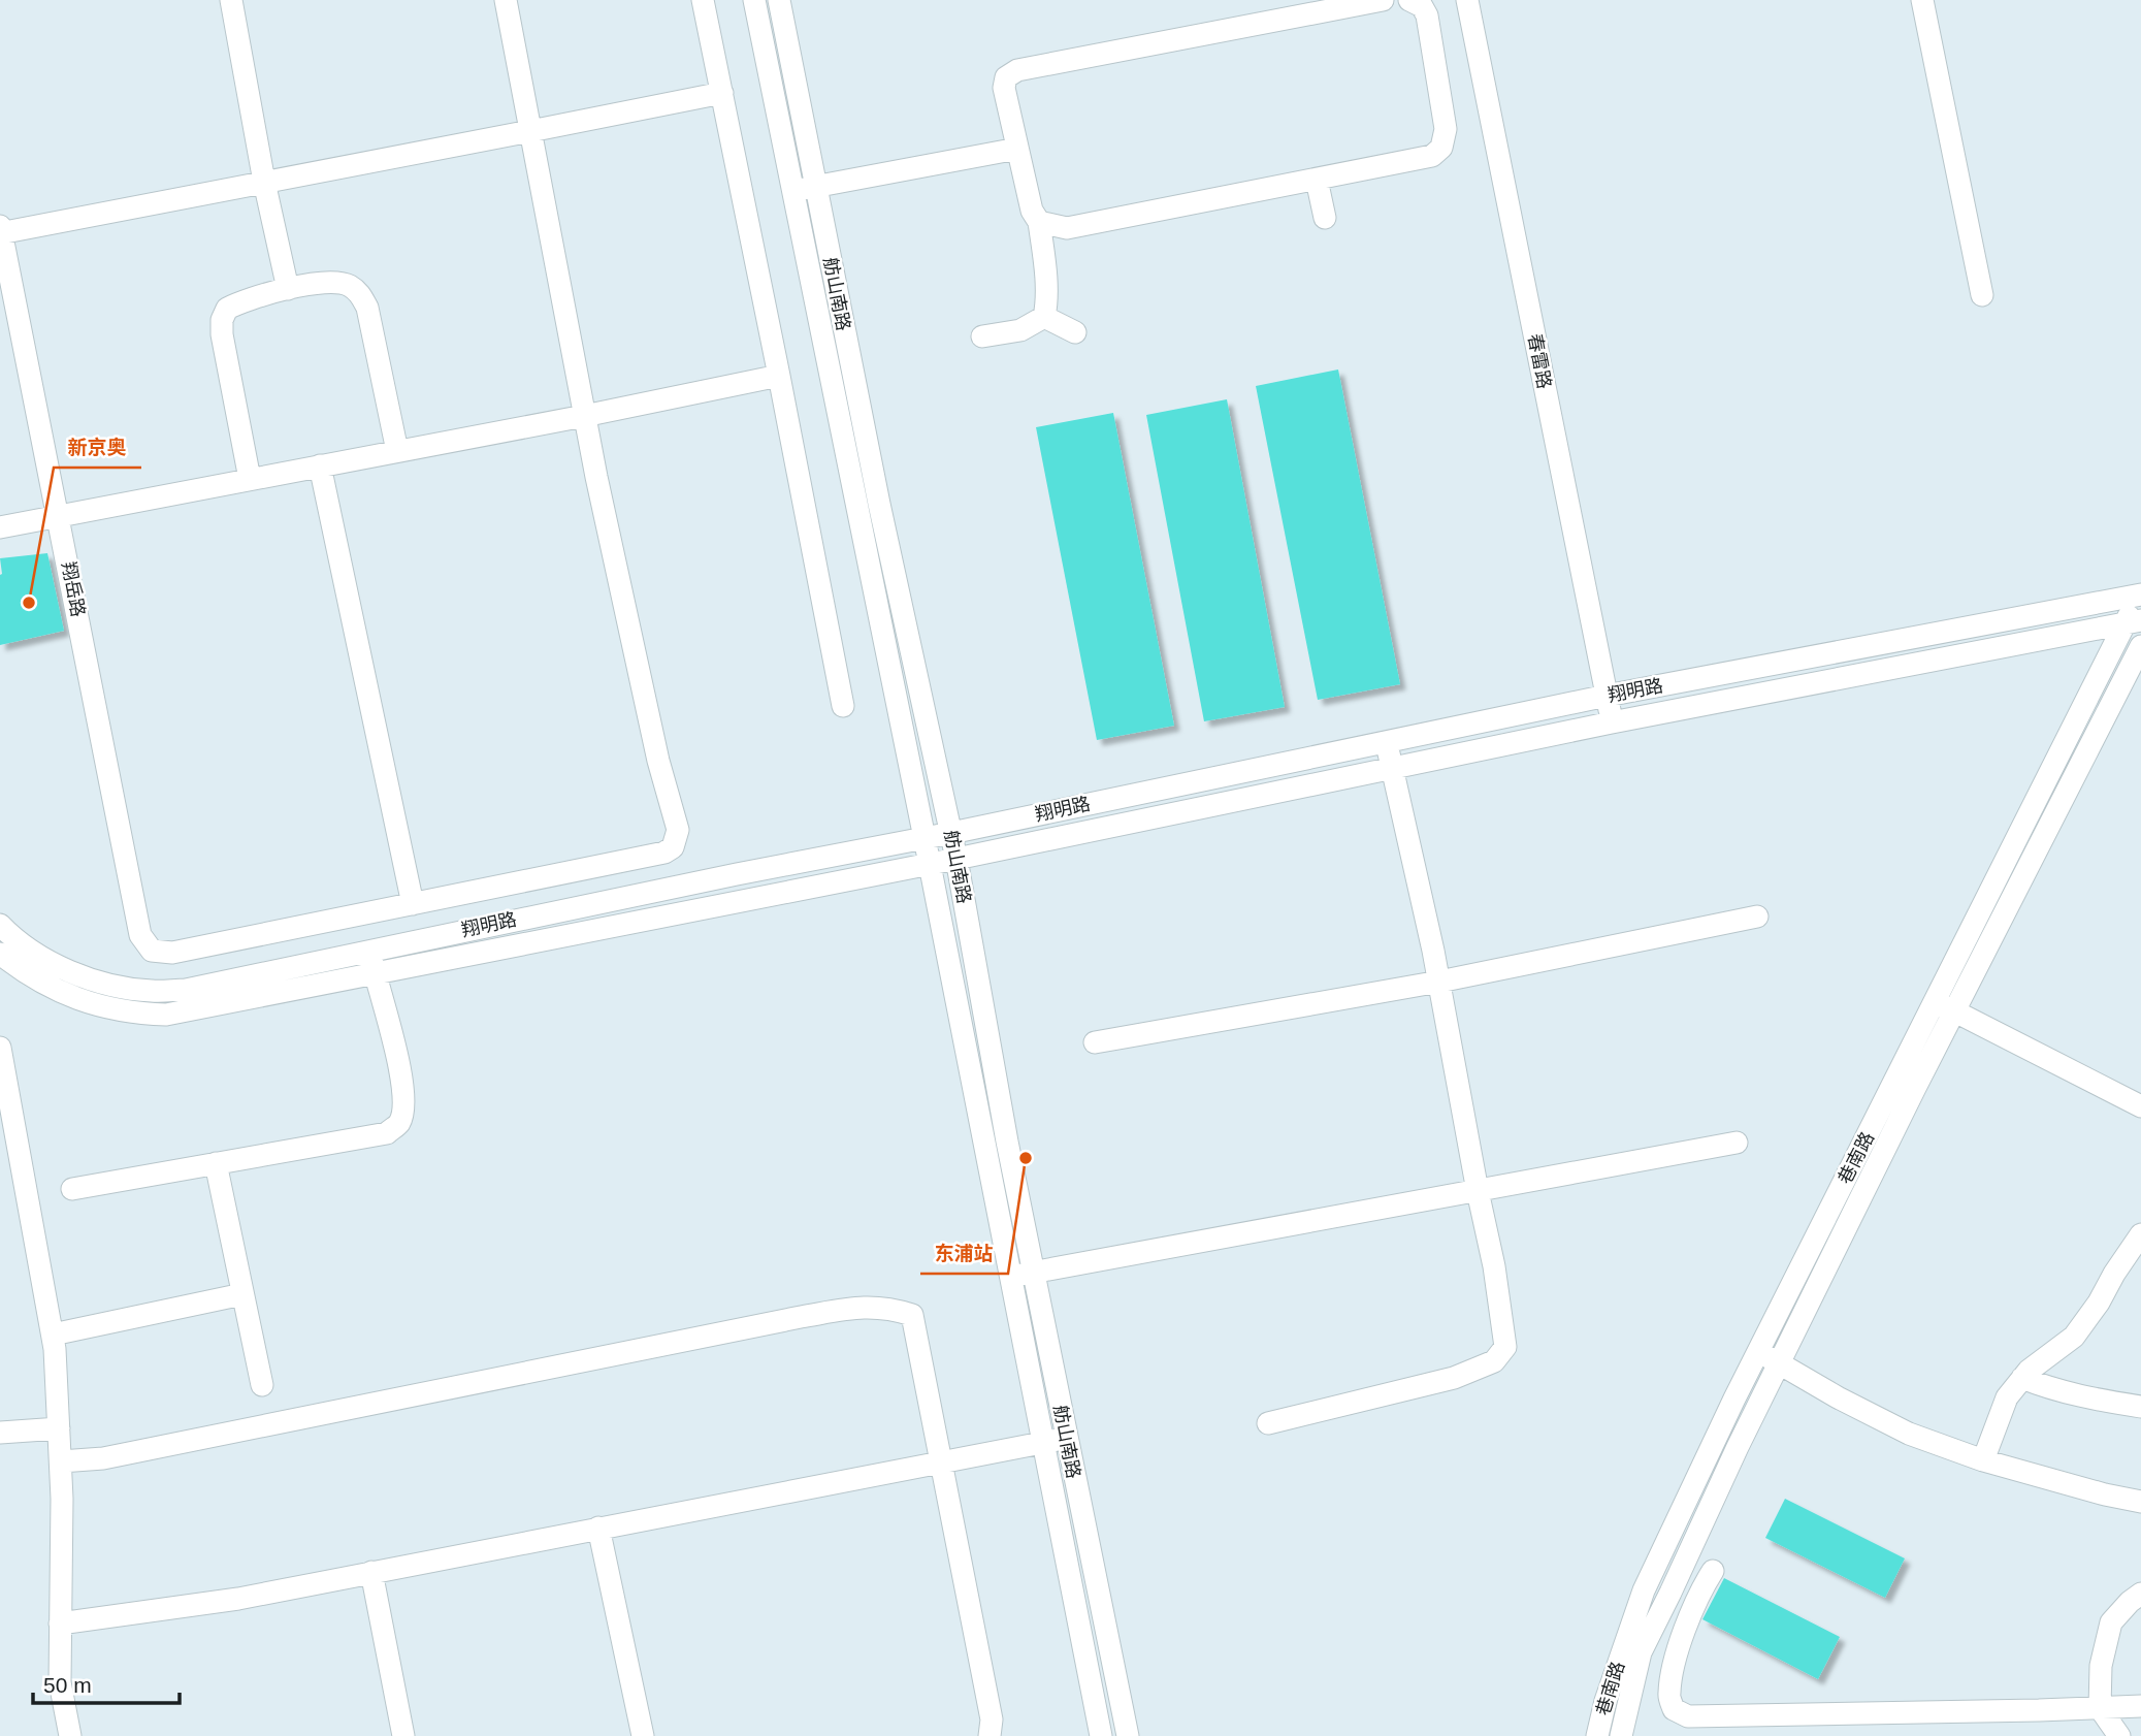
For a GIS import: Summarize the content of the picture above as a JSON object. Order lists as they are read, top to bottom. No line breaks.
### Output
{"streets":{"street":["舫山南路","春雷路","翔岳路","翔明路","巷南路"]},"crossings":[["舫山南路","翔明路"],["春雷路","翔明路"],["翔明路","巷南路"]],"places":["新京奥","东浦站"],"scale_bar":"50 m"}
